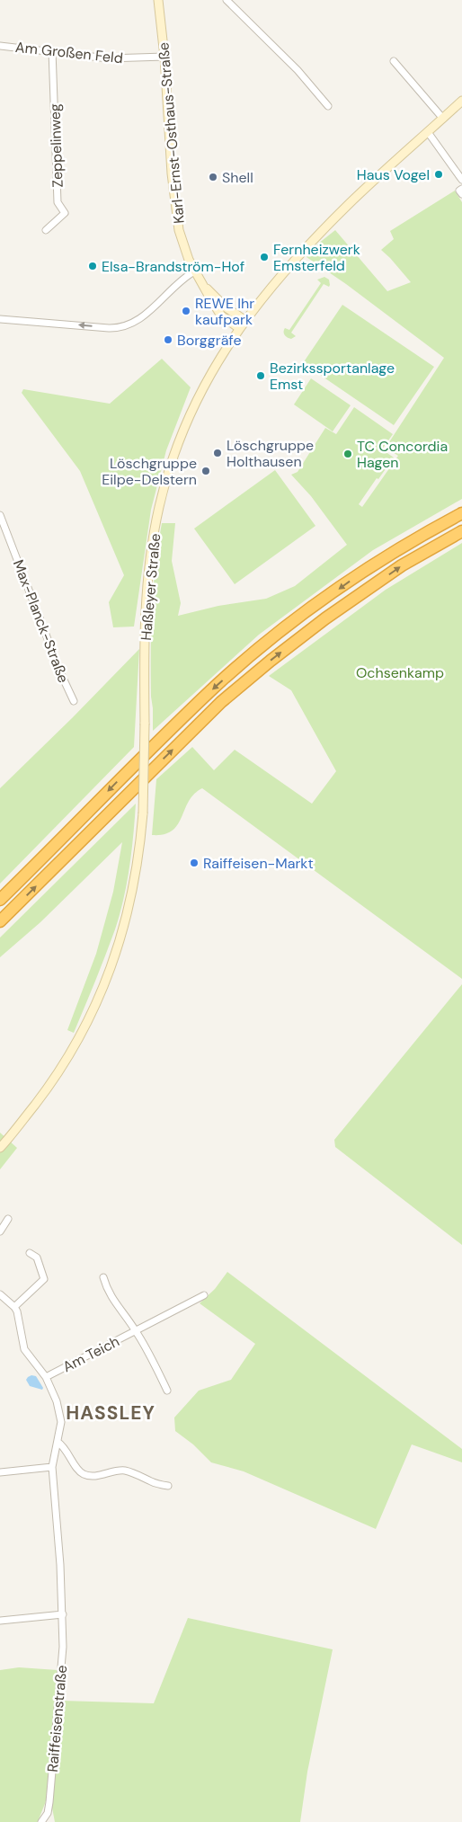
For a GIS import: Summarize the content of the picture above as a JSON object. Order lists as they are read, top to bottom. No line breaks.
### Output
{"streets":{"main road":["Karl-Ernst-Osthaus-Straße","Haßleyer Straße"],"street":["Am Großen Feld","Zeppelinweg","Max-Planck-Straße","Am Teich","Raiffeisenstraße"]},"crossings":[["Am Großen Feld","Karl-Ernst-Osthaus-Straße"],["Am Großen Feld","Zeppelinweg"],["Karl-Ernst-Osthaus-Straße","Haßleyer Straße"],["Am Teich","Raiffeisenstraße"]],"districts":["HASSLEY"],"parks":["Ochsenkamp"],"places":["Haus Vogel","Shell","Fernheizwerk Emsterfeld","Elsa-Brandström-Hof","REWE Ihr kaufpark","Borggräfe","Bezirkssportanlage Emst","Löschgruppe Holthausen","TC Concordia Hagen","Löschgruppe Eilpe-Delstern","Raiffeisen-Markt"]}
